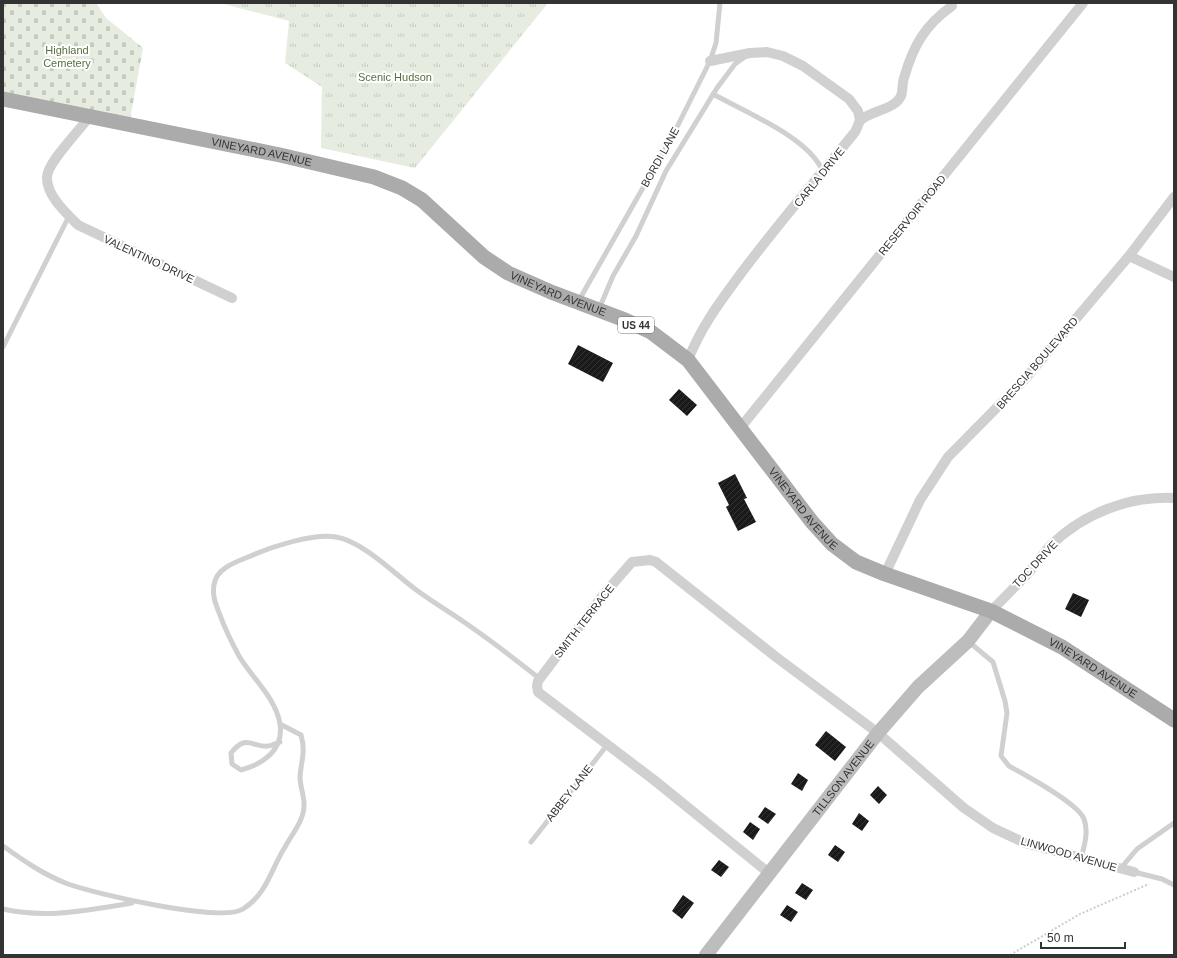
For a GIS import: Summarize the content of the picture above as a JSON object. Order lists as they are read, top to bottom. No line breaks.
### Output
{"streets":{"main road":["VINEYARD AVENUE","US 44"],"street":["CARLA DRIVE","RESERVOIR ROAD","VALENTINO DRIVE","BRESCIA BOULEVARD","TOC DRIVE","SMITH TERRACE","TILLSON AVENUE","LINWOOD AVENUE"],"lane":["BORDI LANE","ABBEY LANE"]},"crossings":[["VINEYARD AVENUE","BORDI LANE"],["VINEYARD AVENUE","CARLA DRIVE"],["VINEYARD AVENUE","RESERVOIR ROAD"],["VINEYARD AVENUE","VALENTINO DRIVE"],["VINEYARD AVENUE","BRESCIA BOULEVARD"],["VINEYARD AVENUE","TOC DRIVE"],["VINEYARD AVENUE","TILLSON AVENUE"],["TOC DRIVE","TILLSON AVENUE"],["SMITH TERRACE","TILLSON AVENUE"],["SMITH TERRACE","LINWOOD AVENUE"],["TILLSON AVENUE","LINWOOD AVENUE"]],"parks":["Highland Cemetery","Scenic Hudson"],"scale_bar":"50 m"}
